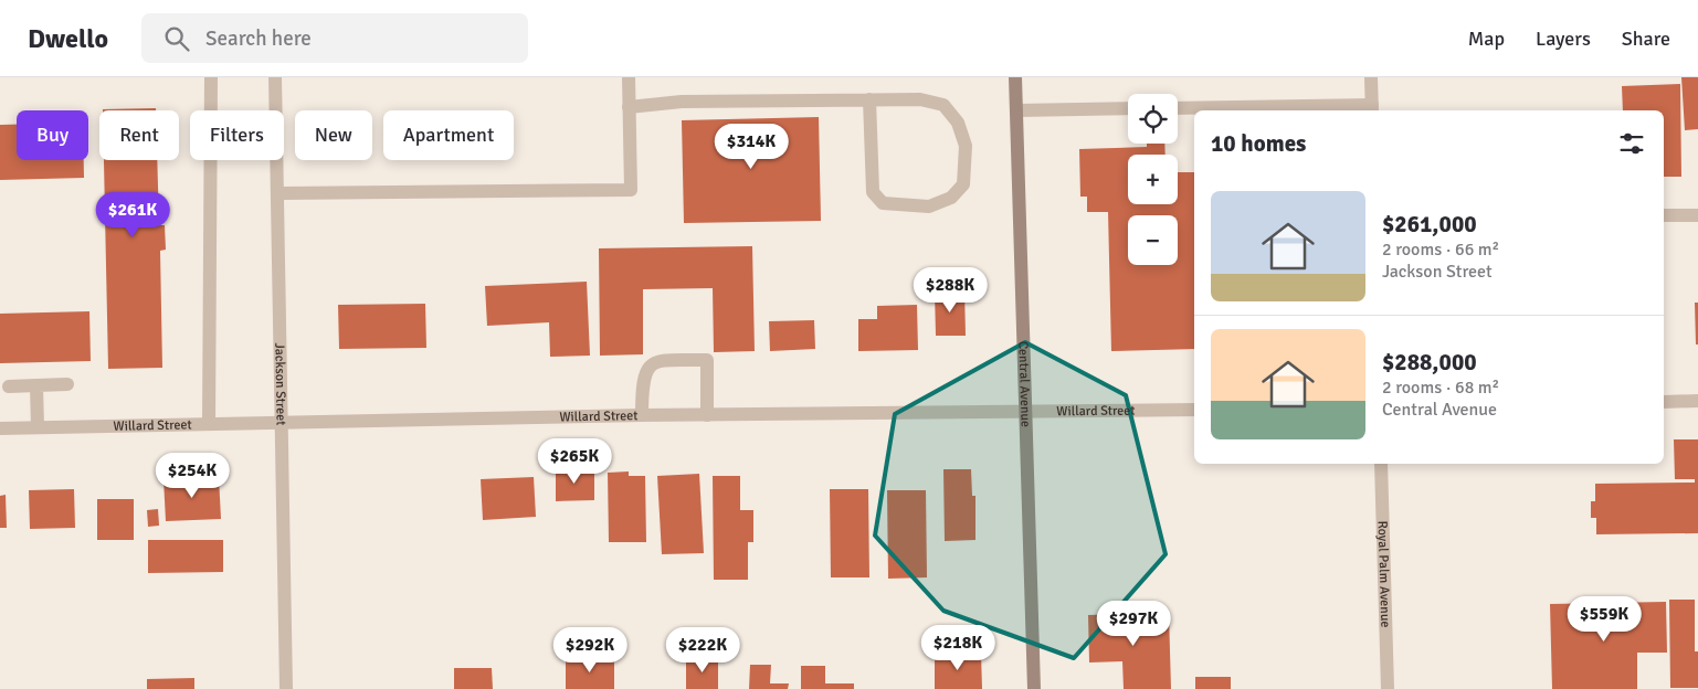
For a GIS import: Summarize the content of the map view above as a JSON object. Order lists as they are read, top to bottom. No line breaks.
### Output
{"streets":{"street":["Jackson Street","Central Avenue","Willard Street","Royal Palm Avenue"]},"crossings":[["Jackson Street","Willard Street"],["Central Avenue","Willard Street"]],"page":{"header":"Dwello","search":"Search here","nav":["Map","Layers","Share"],"map_buttons":["+","−"],"chip":["Buy","Rent","Filters","New","Apartment"],"heading":"10 homes","price":["$314K","$261K","$288K","$265K","$254K","$559K","$297K","$218K","$292K","$222K"],"list":[{"name":"$261,000","note":"2 rooms · 66 m² · Jackson Street"},{"name":"$288,000","note":"2 rooms · 68 m² · Central Avenue"}]}}
